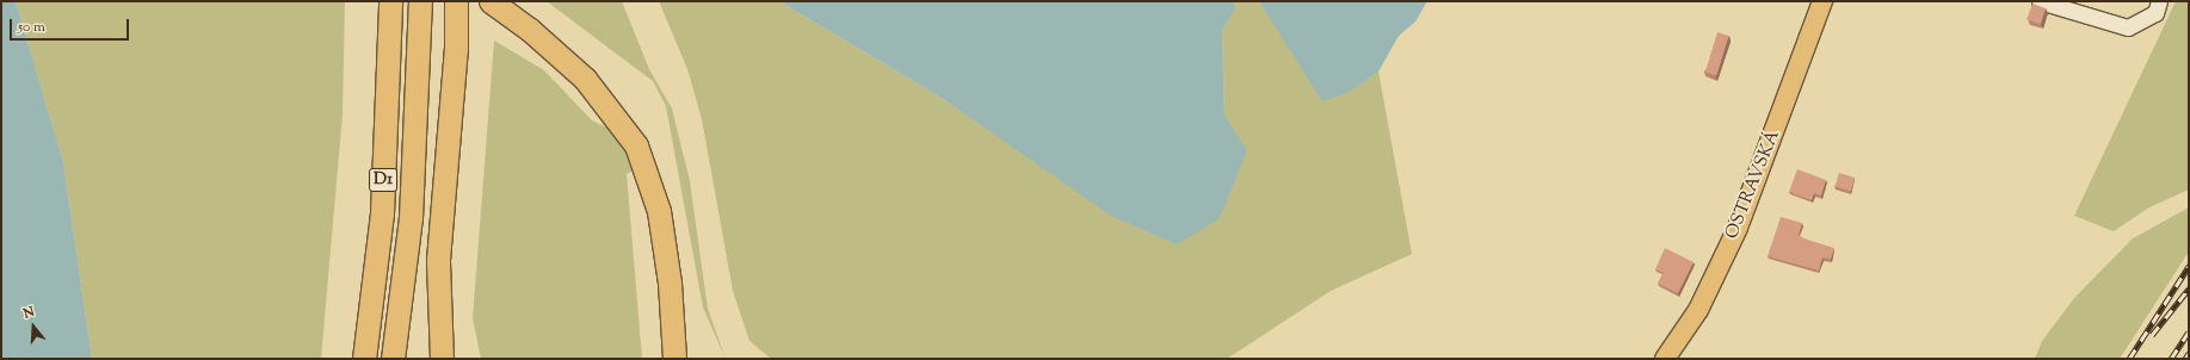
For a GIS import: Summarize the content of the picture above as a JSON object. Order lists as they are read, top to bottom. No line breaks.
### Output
{"streets":{"highway":["D1"],"main road":["OSTRAVSKÁ"]},"scale_bar":"50 m","north":"top"}
